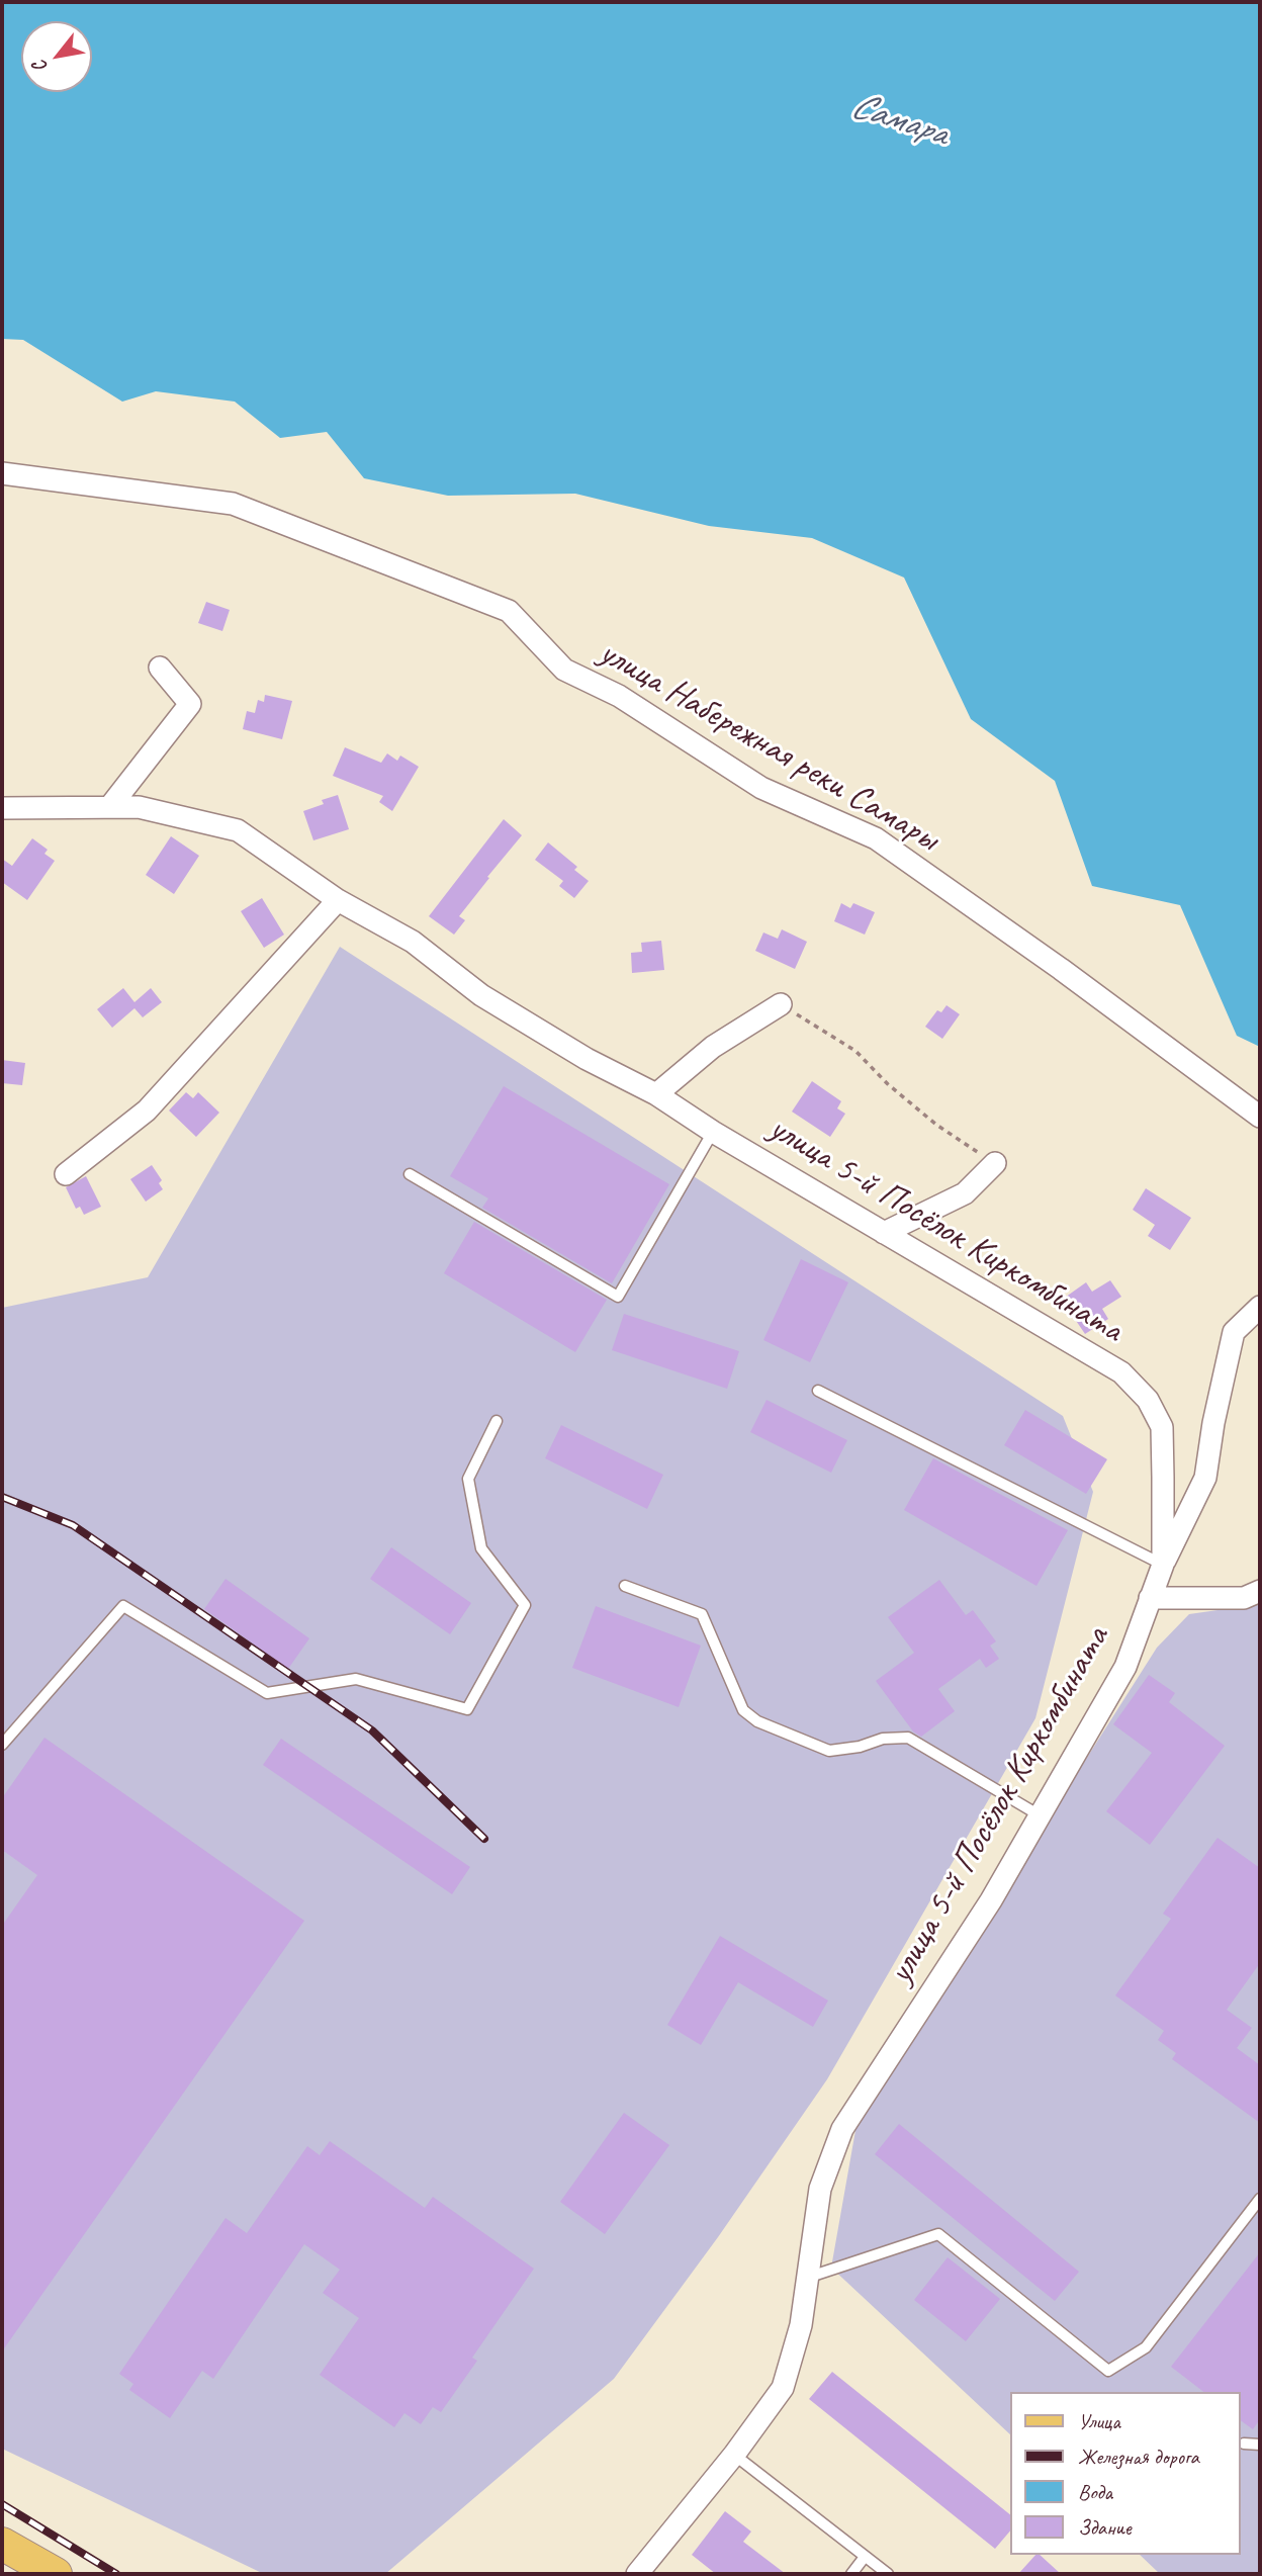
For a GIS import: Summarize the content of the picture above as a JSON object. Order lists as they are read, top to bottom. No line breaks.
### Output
{"streets":{"street":["улица Набережная реки Самары","улица 5-й Посёлок Киркомбината"]},"water":["Самара"],"legend":["Улица","Железная дорога","Вода","Здание"],"north":"bottom left"}
